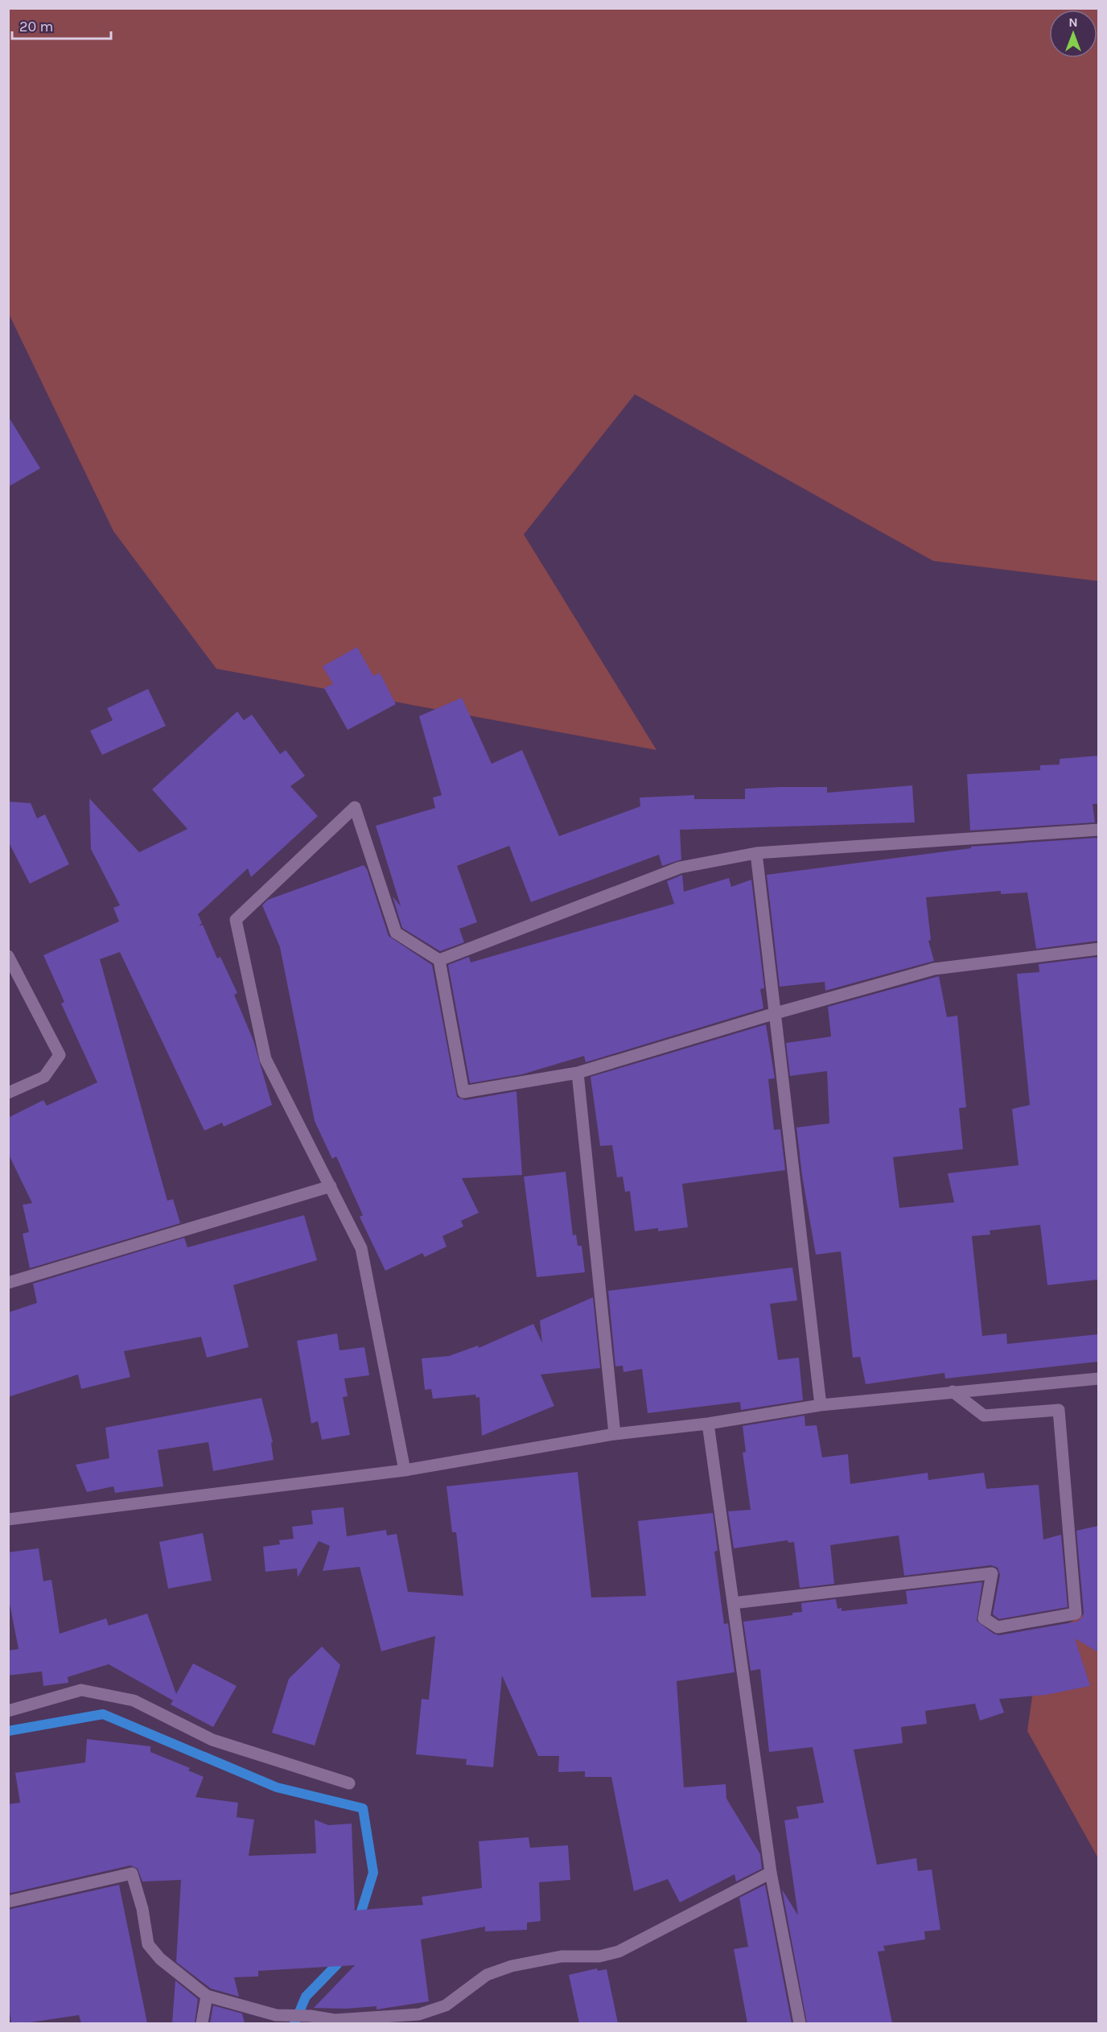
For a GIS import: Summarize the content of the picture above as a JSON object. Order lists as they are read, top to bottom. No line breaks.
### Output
{"scale_bar":"20 m","north":"top"}
